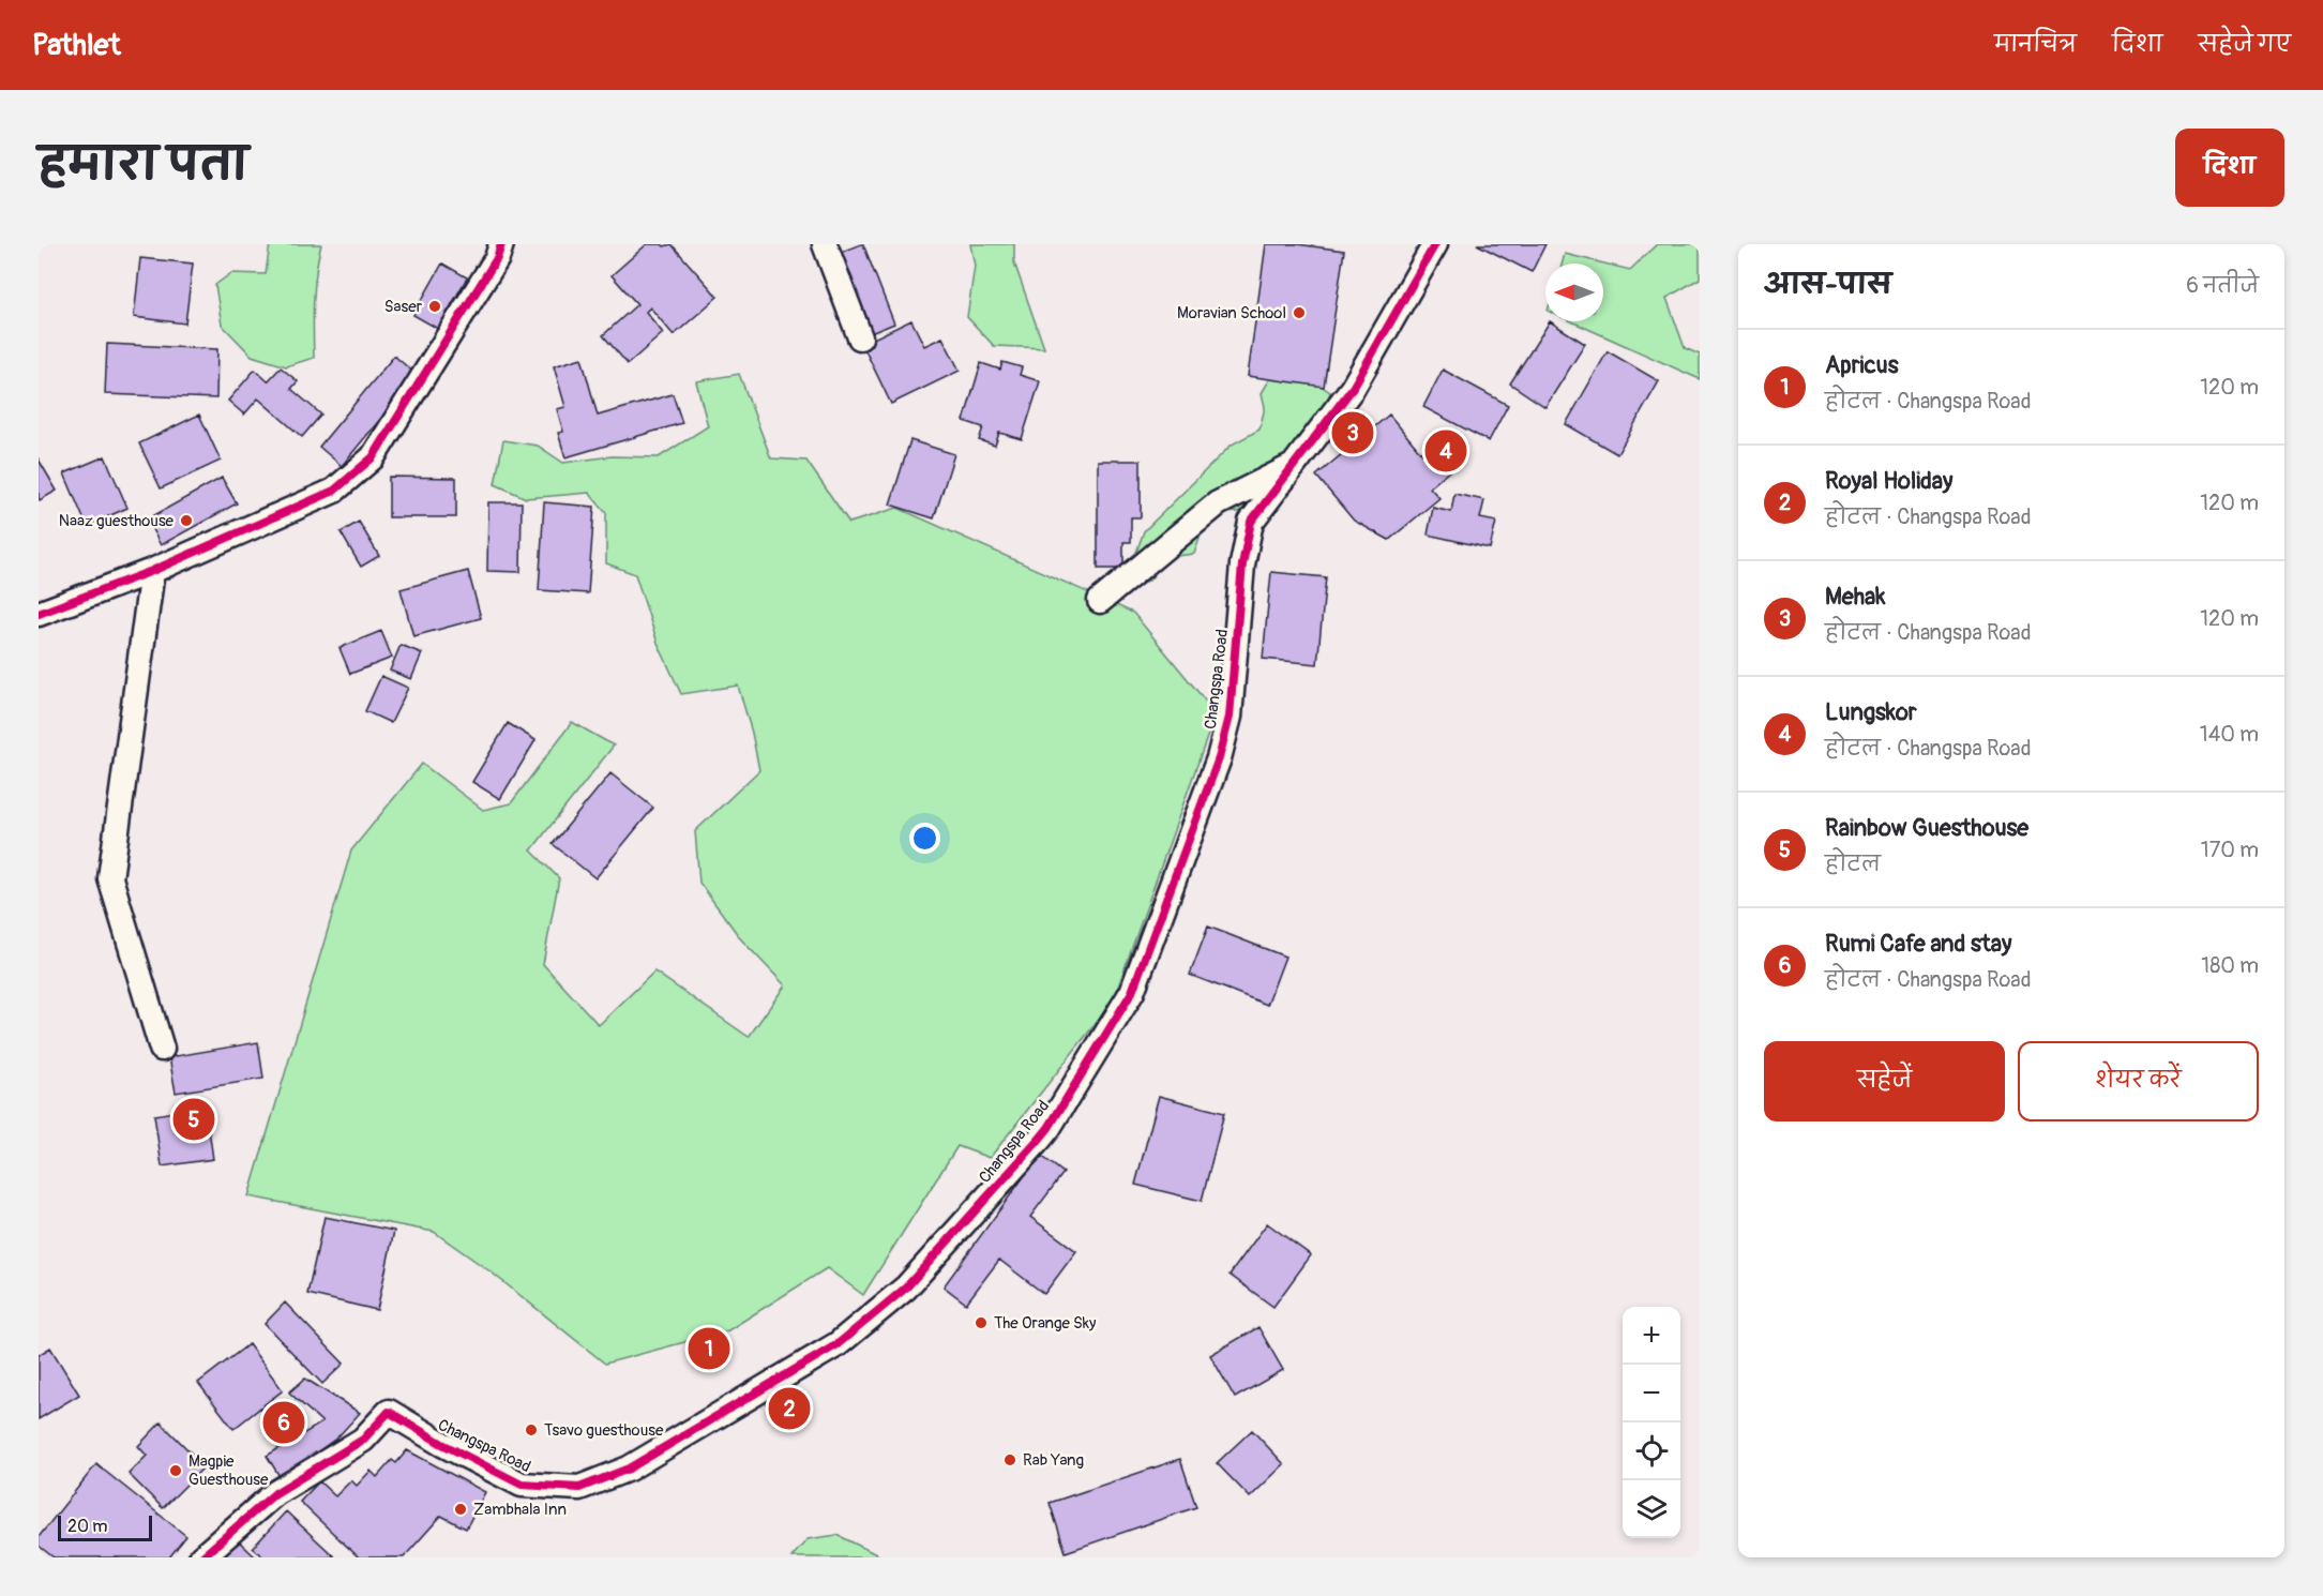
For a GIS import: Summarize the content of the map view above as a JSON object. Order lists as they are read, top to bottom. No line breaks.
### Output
{"streets":{"street":["Changspa Road"]},"places":["Saser","Moravian School","Naaz guesthouse","The Orange Sky","Tsavo guesthouse","Rab Yang","Magpie Guesthouse","Zambhala Inn"],"scale_bar":"20 m","north":"left","page":{"header":"Pathlet","nav":["मानचित्र","दिशा","सहेजे गए"],"title":"हमारा पता","buttons":["दिशा",["सहेजें","शेयर करें"]],"heading":["आस-पास","6 नतीजे"],"list":[{"mark":"1","name":"Apricus","note":"होटल · Changspa Road","value":"120 m"},{"mark":"2","name":"Royal Holiday","note":"होटल · Changspa Road","value":"120 m"},{"mark":"3","name":"Mehak","note":"होटल · Changspa Road","value":"120 m"},{"mark":"4","name":"Lungskor","note":"होटल · Changspa Road","value":"140 m"},{"mark":"5","name":"Rainbow Guesthouse","note":"होटल","value":"170 m"},{"mark":"6","name":"Rumi Cafe and stay","note":"होटल · Changspa Road","value":"180 m"}],"pins":["3","4","5","1","2","6"],"map_buttons":["+","−"],"scale":"20 m"}}
